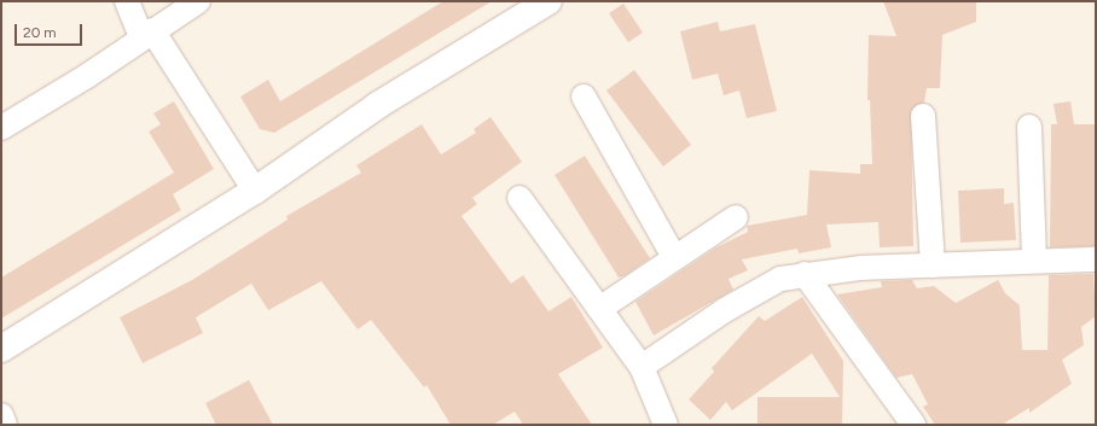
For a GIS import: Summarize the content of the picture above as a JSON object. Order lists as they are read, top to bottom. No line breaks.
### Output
{"scale_bar":"20 m"}
